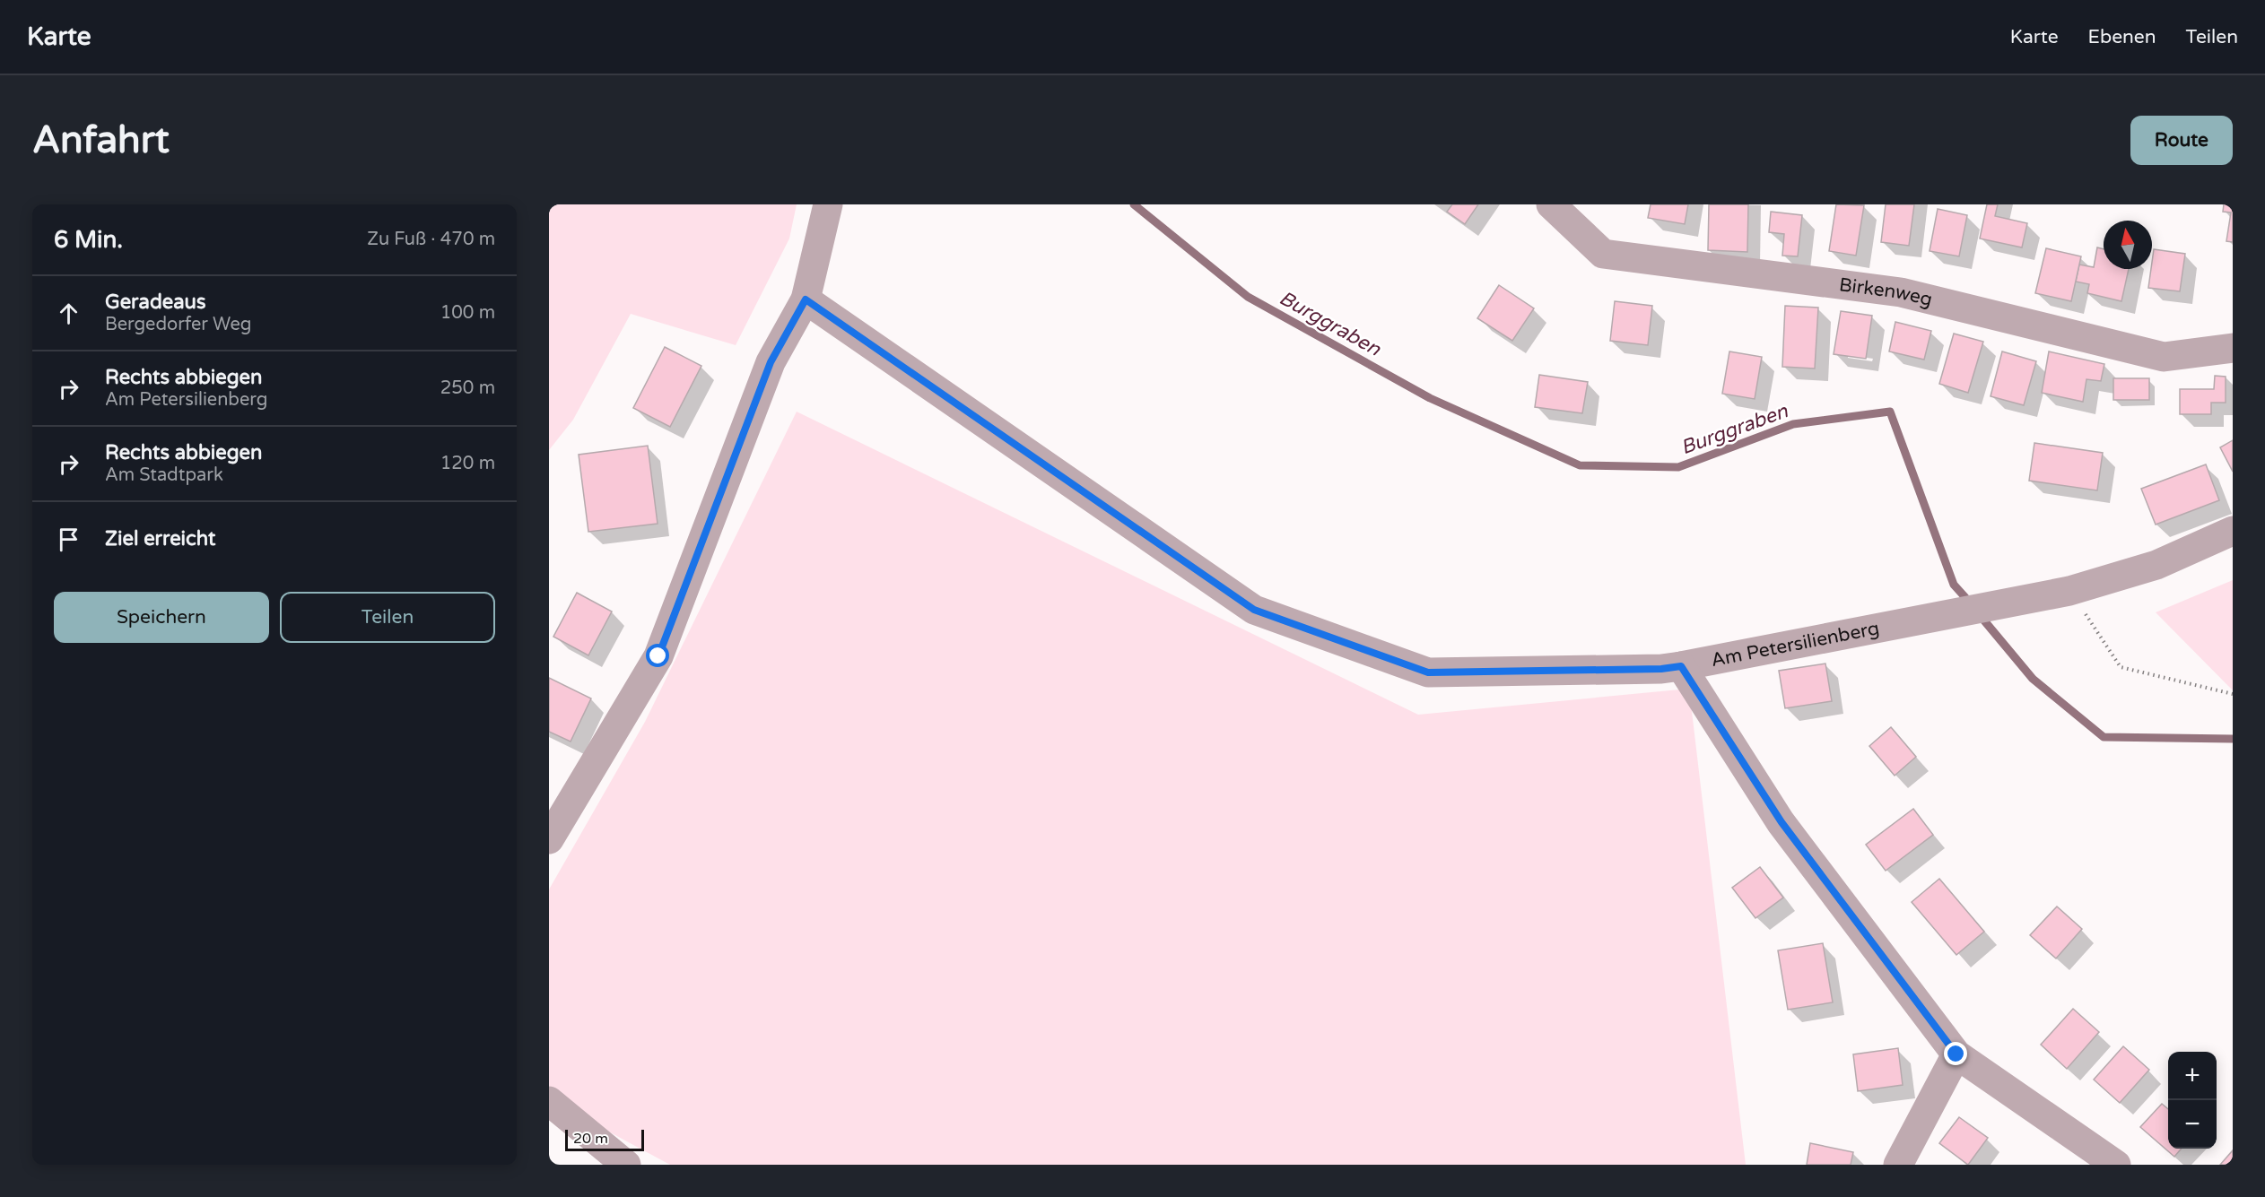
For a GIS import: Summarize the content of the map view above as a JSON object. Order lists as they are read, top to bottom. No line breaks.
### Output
{"streets":{"street":["Birkenweg","Am Petersilienberg"]},"water":["Burggraben"],"scale_bar":"20 m","north":"top","page":{"header":"Karte","nav":["Karte","Ebenen","Teilen"],"buttons":["Route",["Speichern","Teilen"]],"title":"Anfahrt","heading":["6 Min.","Zu Fuß · 470 m"],"list":[["Geradeaus","Bergedorfer Weg","100 m"],["Rechts abbiegen","Am Petersilienberg","250 m"],["Rechts abbiegen","Am Stadtpark","120 m"],"Ziel erreicht"],"map_buttons":["+","−"],"scale":"20 m"}}
